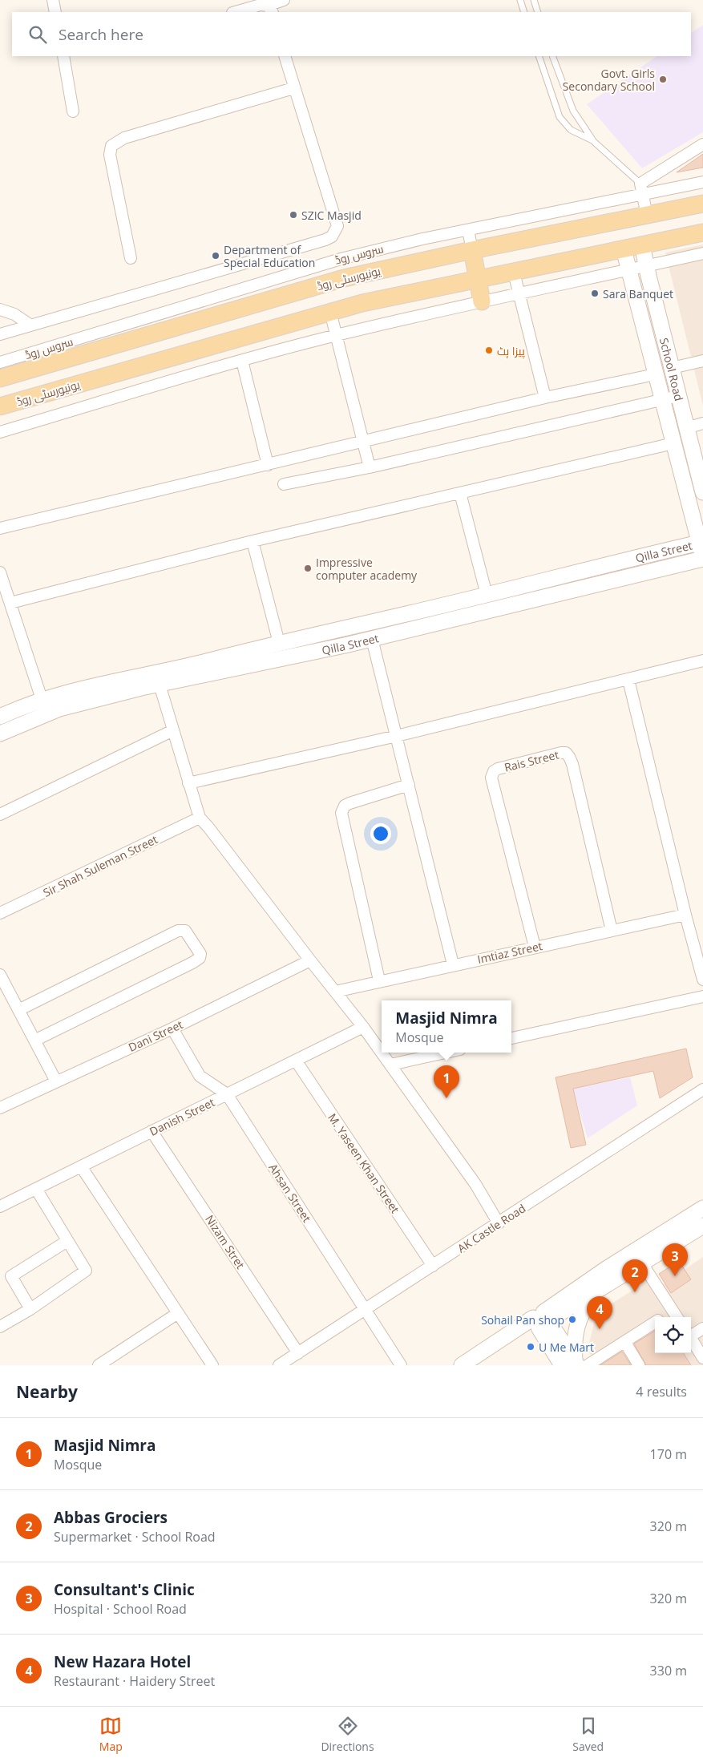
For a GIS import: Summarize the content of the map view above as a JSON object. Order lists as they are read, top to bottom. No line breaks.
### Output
{"streets":{"main road":["یونیورسٹی روڈ"],"street":["سروس روڈ","School Road","Qilla Street","Rais Street","Sir Shah Suleman Street","Imtiaz Street","Dani Street","Danish Street","M. Yaseen Khan Street","Ahsan Street","AK Castle Road","Nizam Stret"]},"crossings":[["یونیورسٹی روڈ","School Road"],["Rais Street","Imtiaz Street"],["Dani Street","Ahsan Street"],["Danish Street","M. Yaseen Khan Street"],["Danish Street","Ahsan Street"],["Danish Street","Nizam Stret"],["M. Yaseen Khan Street","AK Castle Road"],["Ahsan Street","AK Castle Road"],["AK Castle Road","Nizam Stret"]],"places":["Govt. Girls Secondary School","SZIC Masjid","Department of Special Education","Sara Banquet","پیزا ہٹ","Impressive computer academy","Sohail Pan shop","U Me Mart"],"page":{"search":"Search here","popup":["Masjid Nimra","Mosque"],"pins":["1","3","2","4"],"heading":["Nearby","4 results"],"list":[{"mark":"1","name":"Masjid Nimra","note":"Mosque","value":"170 m"},{"mark":"2","name":"Abbas Grociers","note":"Supermarket · School Road","value":"320 m"},{"mark":"3","name":"Consultant's Clinic","note":"Hospital · School Road","value":"320 m"},{"mark":"4","name":"New Hazara Hotel","note":"Restaurant · Haidery Street","value":"330 m"}],"nav":["Map","Directions","Saved"]}}
